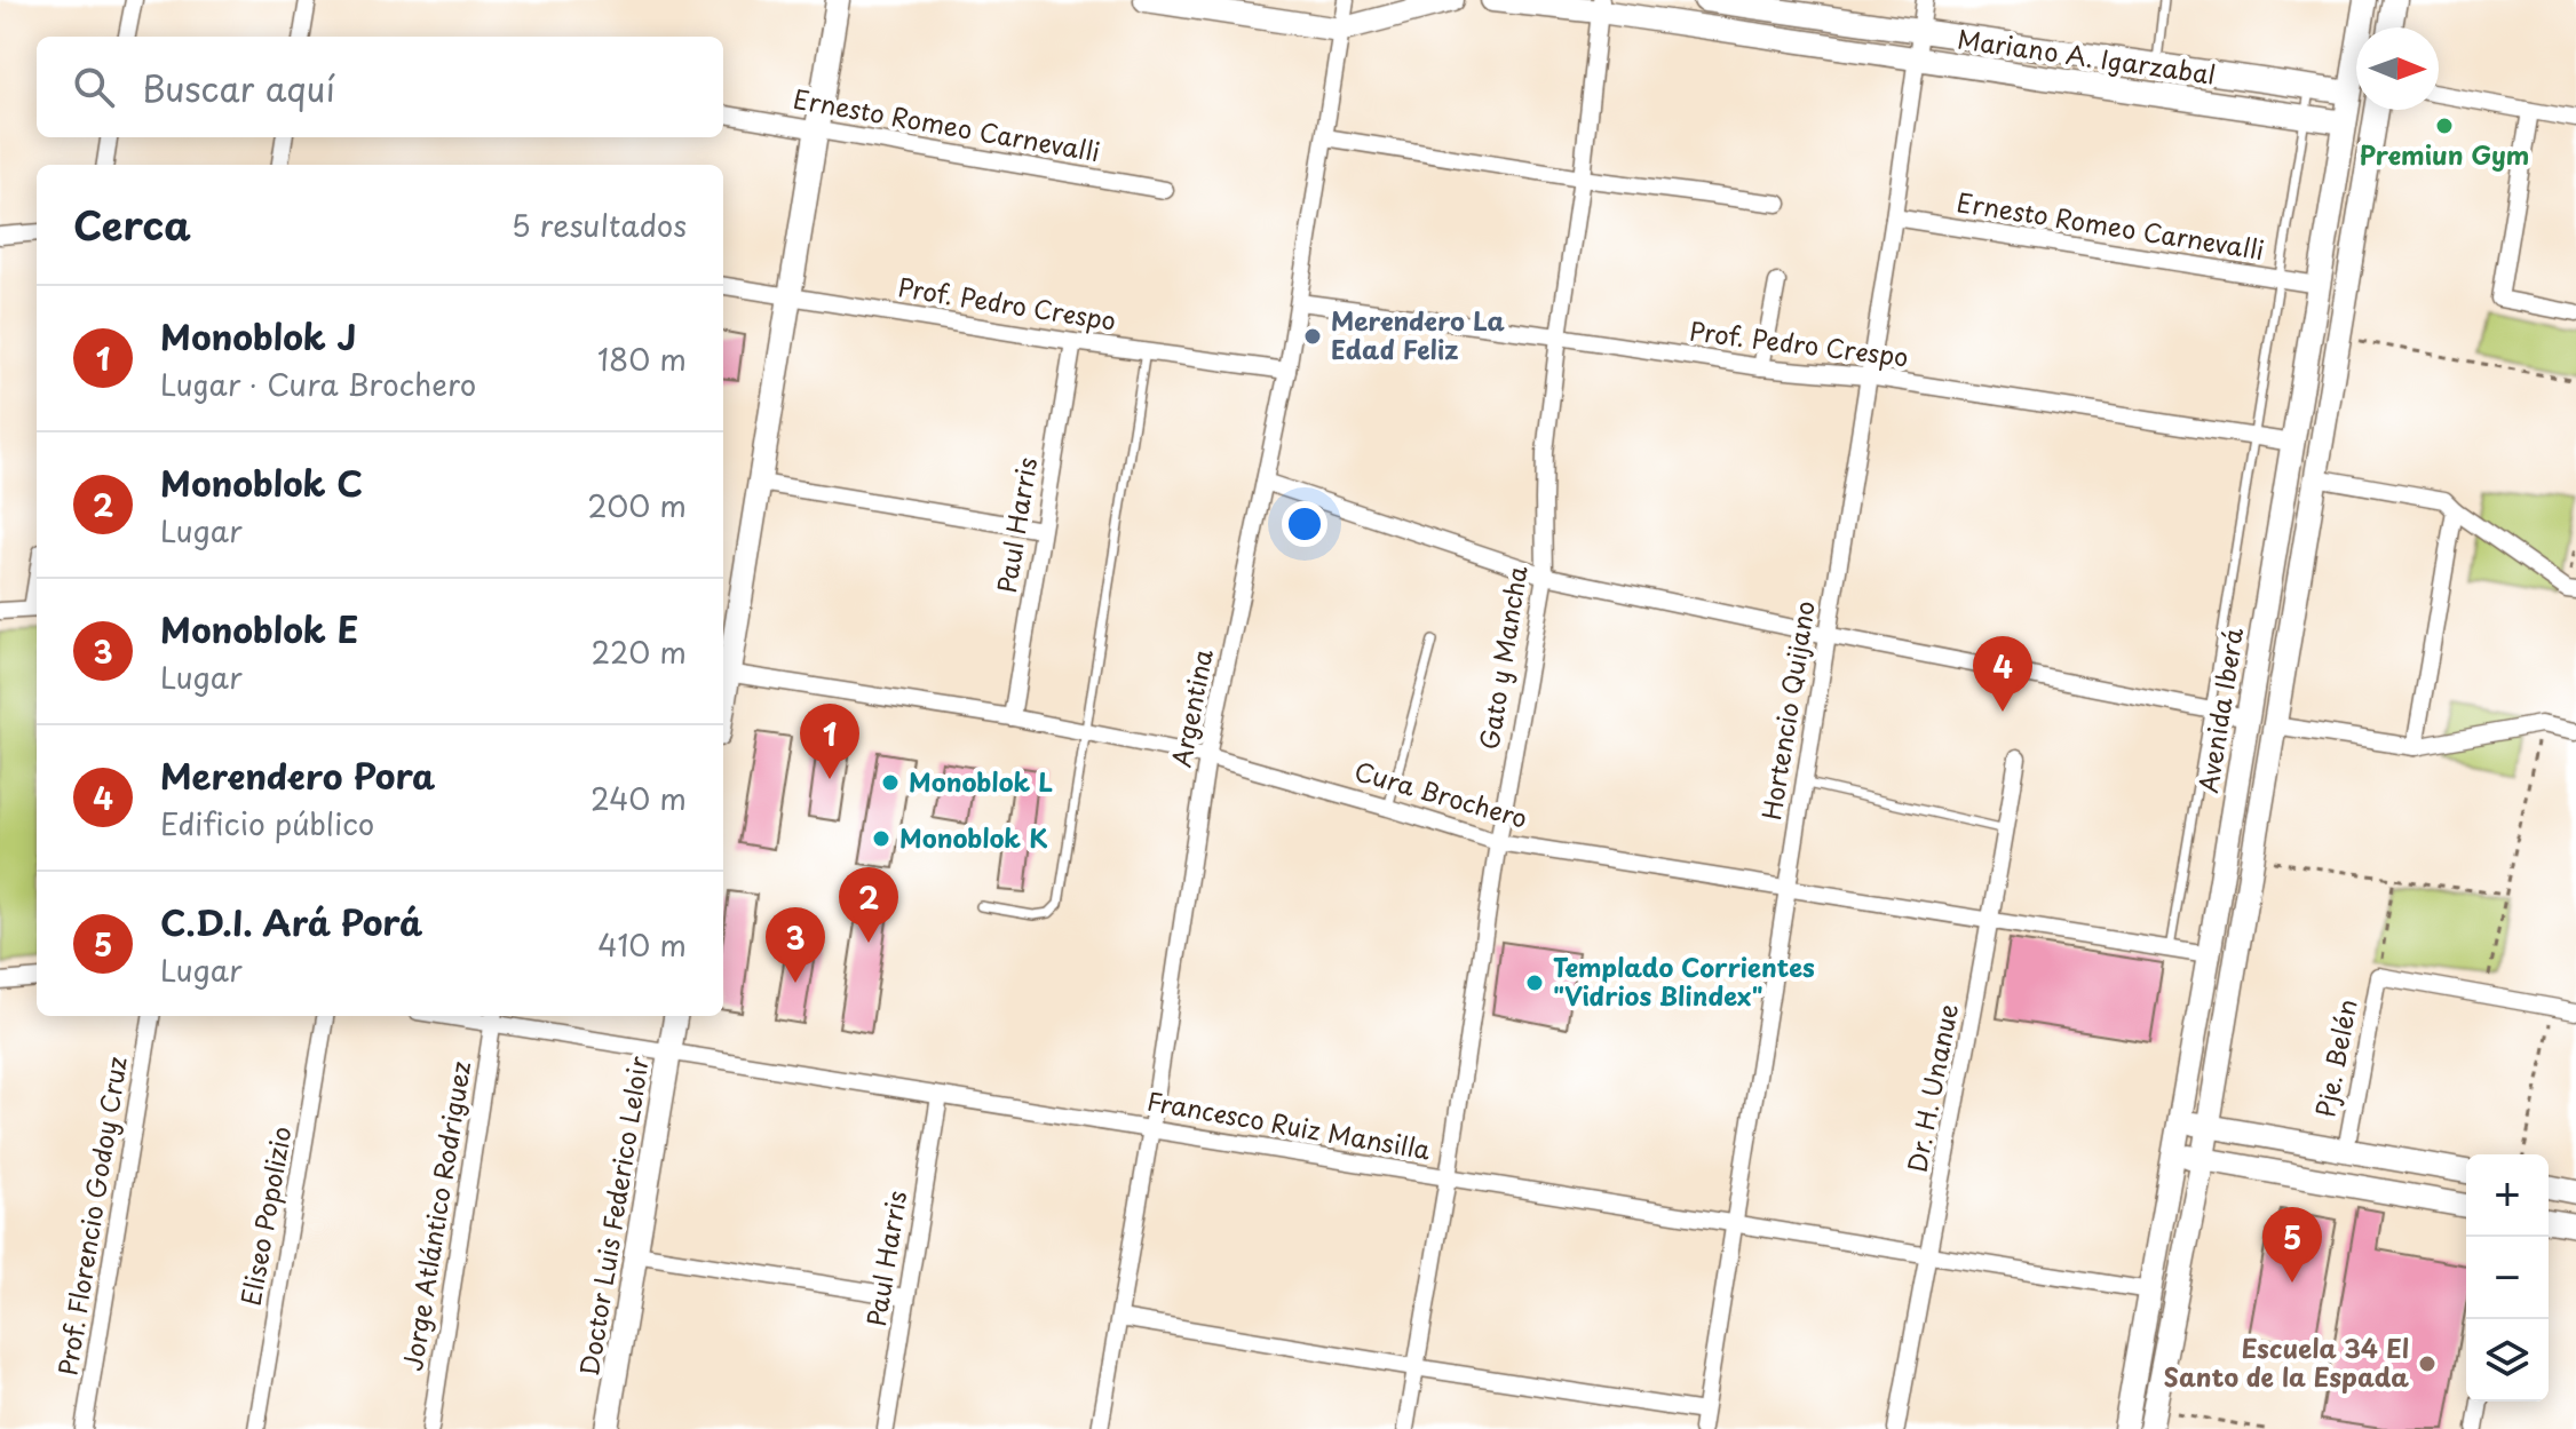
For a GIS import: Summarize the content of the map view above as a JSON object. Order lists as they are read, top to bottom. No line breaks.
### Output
{"streets":{"main road":["Mariano A. Igarzabal","Avenida Iberá","Doctor Luis Federico Leloir"],"street":["Ernesto Romeo Carnevalli","Prof. Pedro Crespo","Paul Harris","Gato y Mancha","Argentina","Hortencio Quijano","Cura Brochero","Pje. Belén","Dr. H. Unanue","Francesco Ruiz Mansilla","Prof. Florencio Godoy Cruz","Eliseo Popolizio","Jorge Atlántico Rodriguez"]},"crossings":[["Mariano A. Igarzabal","Gato y Mancha"],["Mariano A. Igarzabal","Hortencio Quijano"],["Mariano A. Igarzabal","Avenida Iberá"],["Ernesto Romeo Carnevalli","Hortencio Quijano"],["Ernesto Romeo Carnevalli","Avenida Iberá"],["Prof. Pedro Crespo","Paul Harris"],["Prof. Pedro Crespo","Gato y Mancha"],["Prof. Pedro Crespo","Argentina"],["Prof. Pedro Crespo","Hortencio Quijano"],["Prof. Pedro Crespo","Avenida Iberá"],["Paul Harris","Cura Brochero"],["Paul Harris","Francesco Ruiz Mansilla"],["Gato y Mancha","Cura Brochero"],["Gato y Mancha","Francesco Ruiz Mansilla"],["Argentina","Cura Brochero"],["Argentina","Francesco Ruiz Mansilla"],["Hortencio Quijano","Cura Brochero"],["Hortencio Quijano","Francesco Ruiz Mansilla"],["Avenida Iberá","Cura Brochero"],["Avenida Iberá","Francesco Ruiz Mansilla"],["Cura Brochero","Dr. H. Unanue"],["Dr. H. Unanue","Francesco Ruiz Mansilla"],["Francesco Ruiz Mansilla","Jorge Atlántico Rodriguez"],["Francesco Ruiz Mansilla","Doctor Luis Federico Leloir"]],"places":["Premiun Gym","Merendero La Edad Feliz","Monoblok L","Monoblok K","Templado Corrientes \"Vidrios Blindex\"","Escuela 34 El Santo de la Espada"],"north":"right","page":{"search":"Buscar aquí","heading":["Cerca","5 resultados"],"list":[{"mark":"1","name":"Monoblok J","note":"Lugar · Cura Brochero","value":"180 m"},{"mark":"2","name":"Monoblok C","note":"Lugar","value":"200 m"},{"mark":"3","name":"Monoblok E","note":"Lugar","value":"220 m"},{"mark":"4","name":"Merendero Pora","note":"Edificio público","value":"240 m"},{"mark":"5","name":"C.D.I. Ará Porá","note":"Lugar","value":"410 m"}],"pins":["4","1","2","3","5"],"map_buttons":["+","−"]}}
